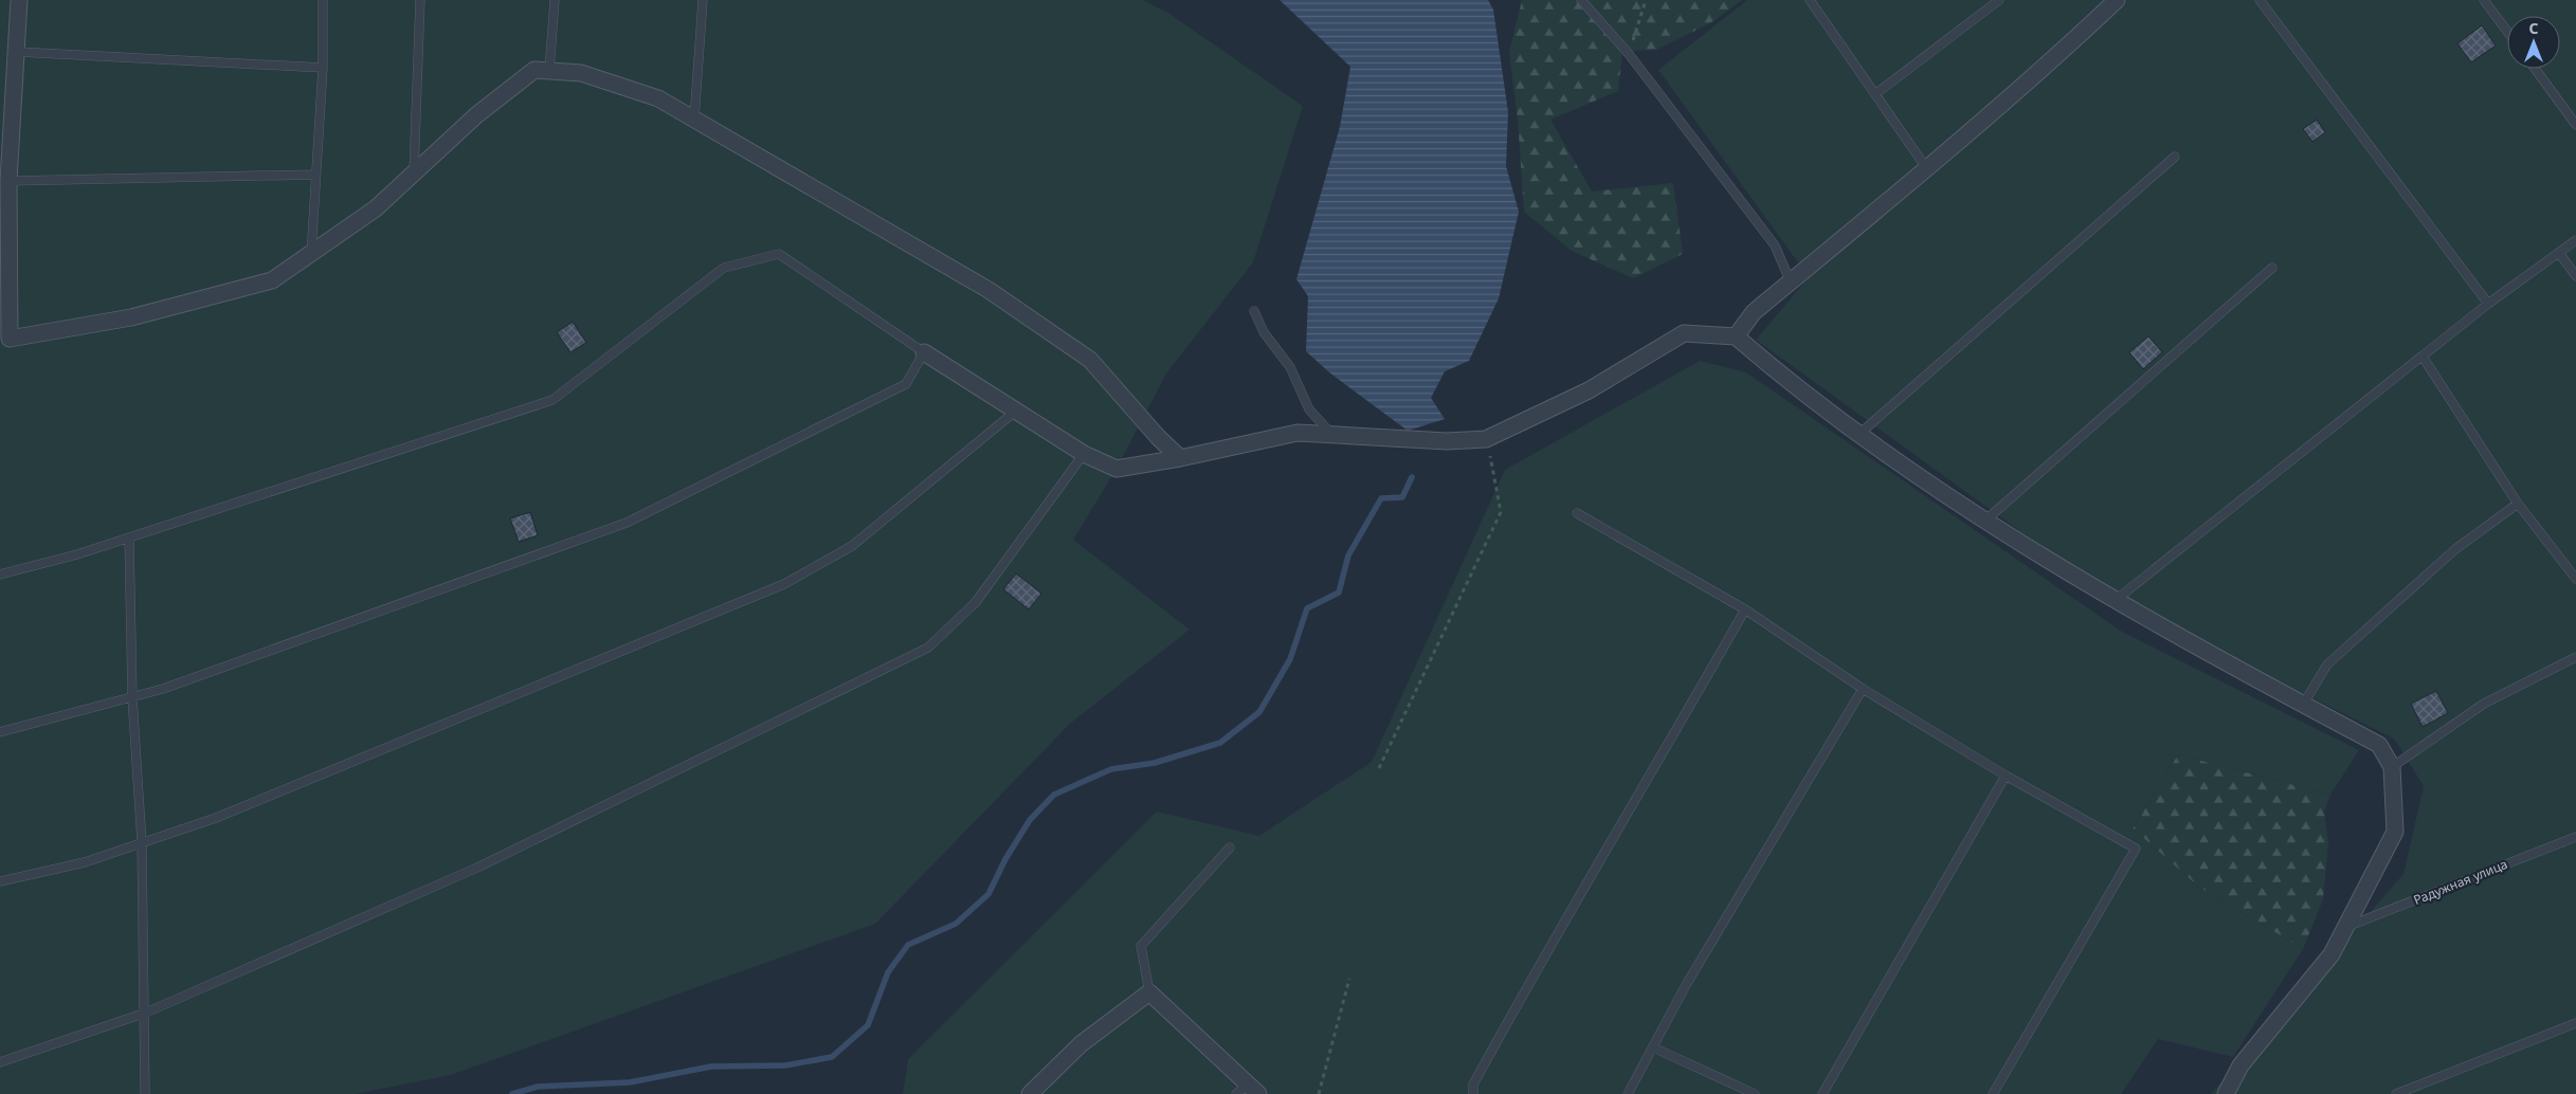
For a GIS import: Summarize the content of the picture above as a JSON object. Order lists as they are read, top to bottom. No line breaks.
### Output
{"streets":{"lane":["Радужная улица"]},"north":"top"}
